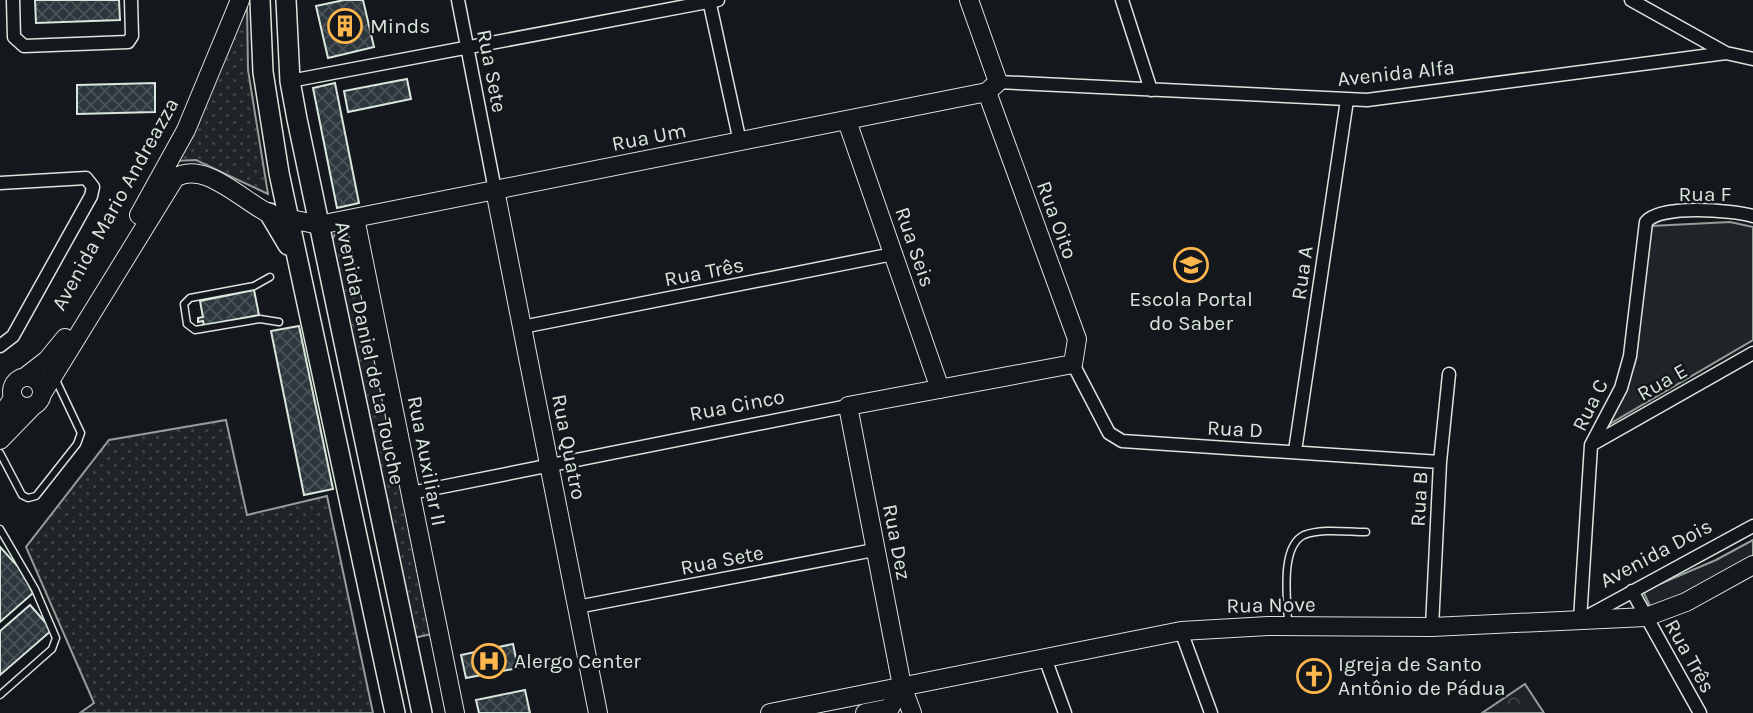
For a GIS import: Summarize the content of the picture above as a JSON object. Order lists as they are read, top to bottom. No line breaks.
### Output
{"streets":{"main road":["Avenida Daniel de La Touche"],"street":["Rua Sete","Avenida Alfa","Rua Um","Rua F","Avenida Mario Andreazza","Rua Oito","Rua Seis","Rua Três","Rua A","Rua E","Rua Cinco","Rua C","Rua D","Rua Quatro","Rua Auxiliar II","Rua B","Rua Dez","Avenida Dois","Rua Nove"]},"crossings":[["Rua Sete","Rua Um"],["Rua Sete","Rua Quatro"],["Rua Sete","Rua Dez"],["Avenida Alfa","Rua Um"],["Avenida Alfa","Rua Oito"],["Avenida Alfa","Rua A"],["Rua Um","Avenida Mario Andreazza"],["Rua Um","Rua Oito"],["Rua Um","Rua Seis"],["Rua Um","Avenida Daniel de La Touche"],["Rua Um","Rua Quatro"],["Rua Um","Rua Auxiliar II"],["Rua F","Rua C"],["Avenida Mario Andreazza","Avenida Daniel de La Touche"],["Rua Oito","Rua Cinco"],["Rua Oito","Rua D"],["Rua Seis","Rua Três"],["Rua Seis","Rua Cinco"],["Rua Três","Rua Quatro"],["Rua Três","Avenida Dois"],["Rua Três","Rua Nove"],["Rua A","Rua D"],["Rua E","Rua C"],["Rua Cinco","Rua D"],["Rua Cinco","Rua Quatro"],["Rua Cinco","Rua Auxiliar II"],["Rua Cinco","Rua Dez"],["Rua C","Avenida Dois"],["Rua C","Rua Nove"],["Rua D","Rua B"],["Rua B","Rua Nove"],["Rua Dez","Rua Nove"],["Avenida Dois","Rua Nove"]],"places":{"building":["Minds"],"school or university":["Escola Portal do Saber"],"hospital":["Alergo Center"],"church":["Igreja de Santo Antônio de Pádua"]}}
